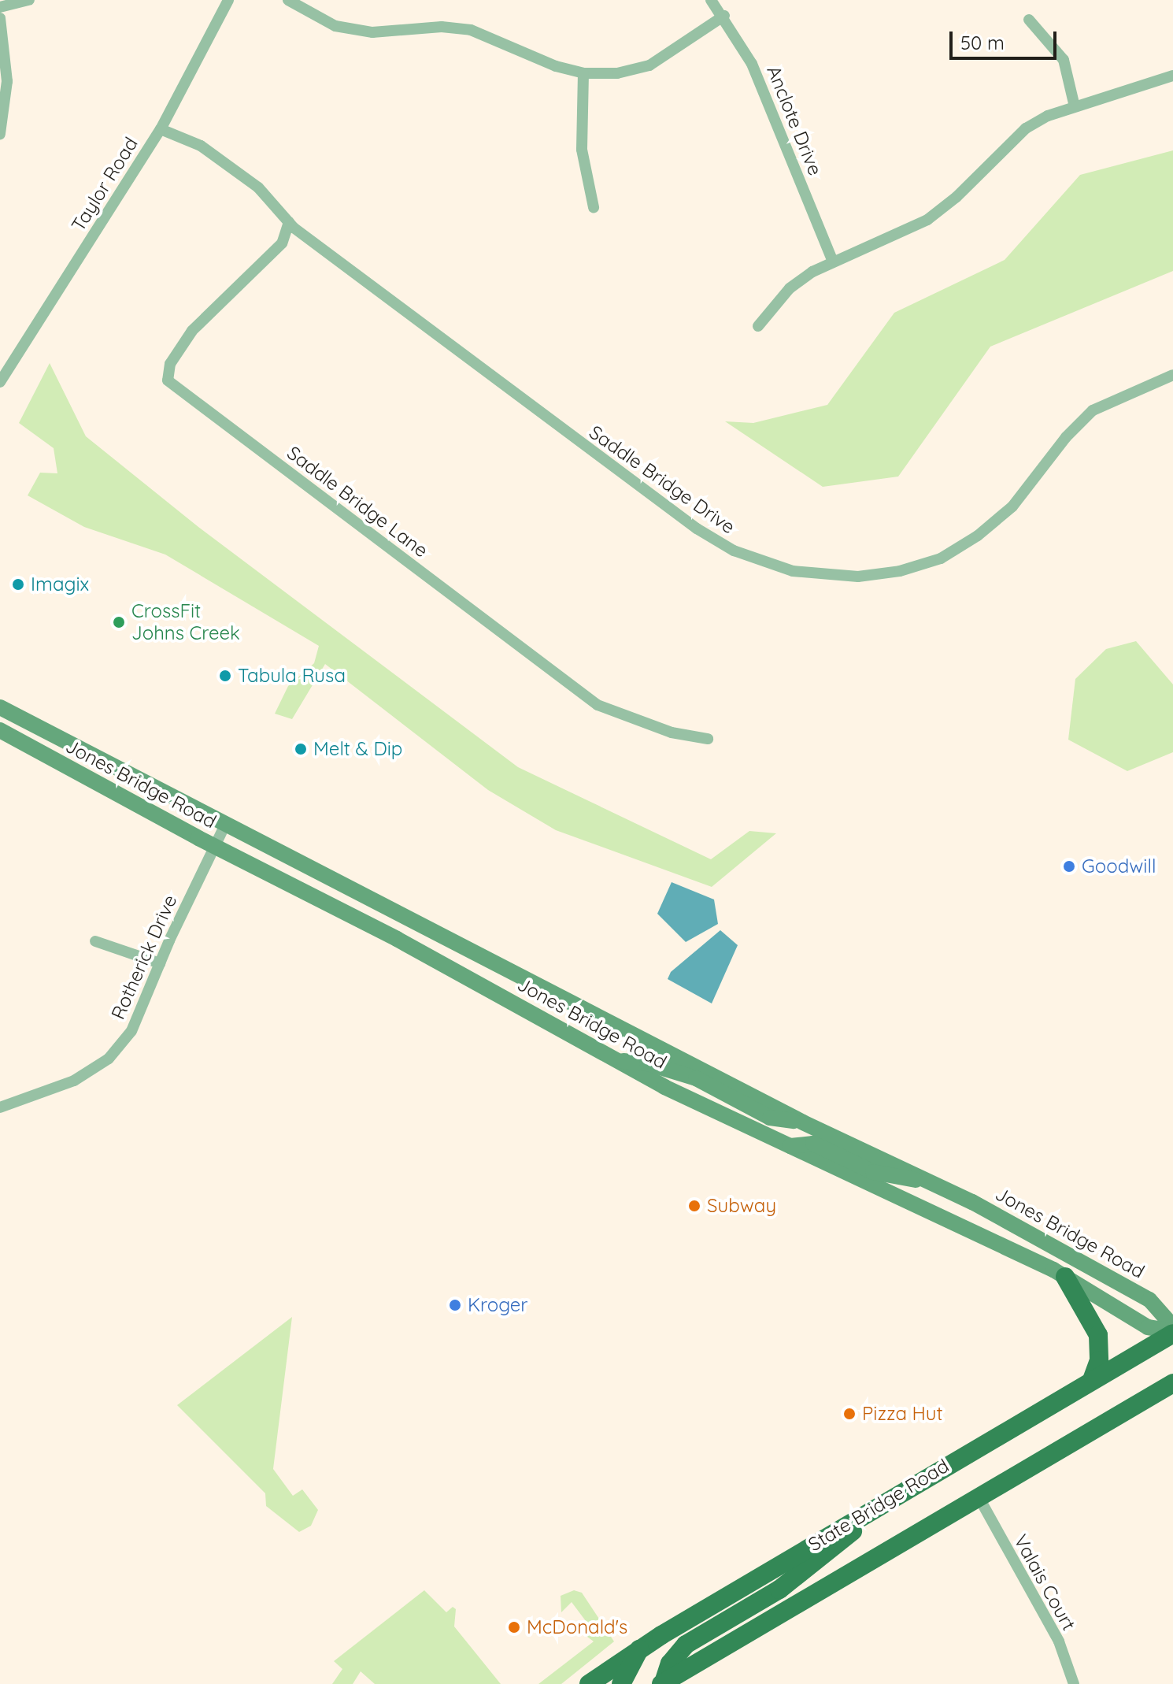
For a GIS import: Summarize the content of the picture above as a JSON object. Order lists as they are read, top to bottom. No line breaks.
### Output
{"streets":{"highway":["State Bridge Road"],"main road":["Jones Bridge Road"],"street":["Anclote Drive","Taylor Road","Saddle Bridge Drive","Saddle Bridge Lane","Rotherick Drive","Valais Court"]},"crossings":[["Taylor Road","Saddle Bridge Drive"],["Saddle Bridge Drive","Saddle Bridge Lane"],["Jones Bridge Road","Rotherick Drive"],["Jones Bridge Road","State Bridge Road"]],"places":["Imagix","CrossFit Johns Creek","Tabula Rusa","Melt & Dip","Goodwill","Subway","Kroger","Pizza Hut","McDonald's"],"scale_bar":"50 m"}
